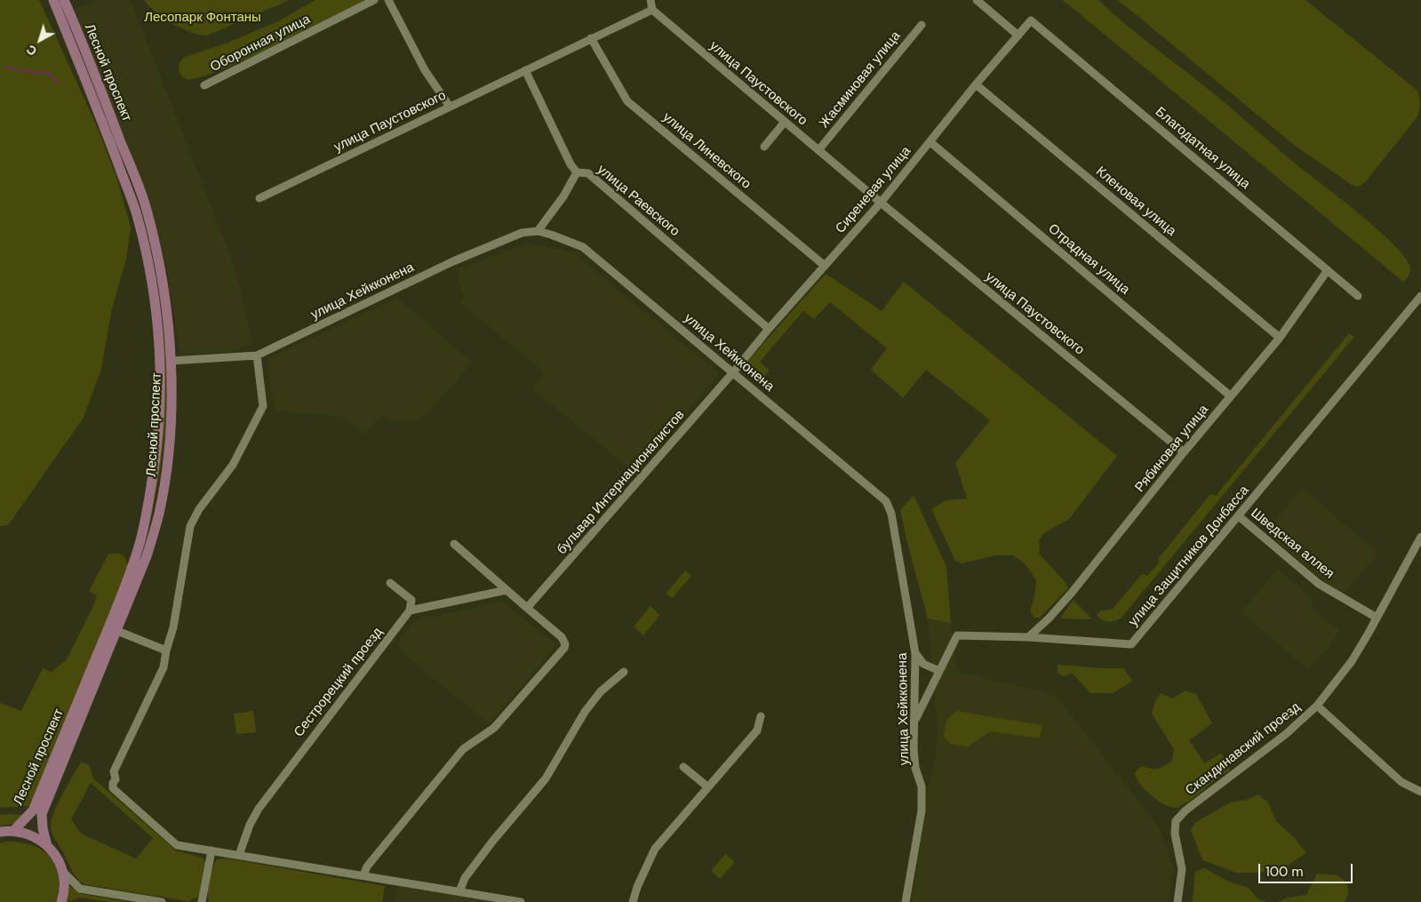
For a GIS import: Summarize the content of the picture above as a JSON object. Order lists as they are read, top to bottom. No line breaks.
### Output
{"streets":{"main road":["Лесной проспект"],"street":["Оборонная улица","Жасминовая улица","улица Паустовского","Благодатная улица","улица Линевского","Сиреневая улица","улица Раевского","Кленовая улица","Отрадная улица","улица Хейкконена","Рябиновая улица","бульвар Интернационалистов","Шведская аллея","улица Защитников Донбасса","Сестрорецкий проезд","Скандинавский проезд"]},"crossings":[["Лесной проспект","улица Хейкконена"],["Жасминовая улица","улица Паустовского"],["улица Паустовского","улица Линевского"],["улица Паустовского","Сиреневая улица"],["улица Паустовского","улица Раевского"],["улица Паустовского","Рябиновая улица"],["Благодатная улица","Сиреневая улица"],["Благодатная улица","Рябиновая улица"],["улица Линевского","Сиреневая улица"],["Сиреневая улица","улица Раевского"],["Сиреневая улица","Кленовая улица"],["Сиреневая улица","Отрадная улица"],["Сиреневая улица","улица Хейкконена"],["Сиреневая улица","бульвар Интернационалистов"],["Кленовая улица","Рябиновая улица"],["Отрадная улица","Рябиновая улица"],["улица Хейкконена","бульвар Интернационалистов"],["улица Хейкконена","улица Защитников Донбасса"],["Рябиновая улица","улица Защитников Донбасса"],["Шведская аллея","улица Защитников Донбасса"],["Шведская аллея","Скандинавский проезд"]],"parks":["Лесопарк Фонтаны"],"scale_bar":"100 m","north":"bottom left"}
